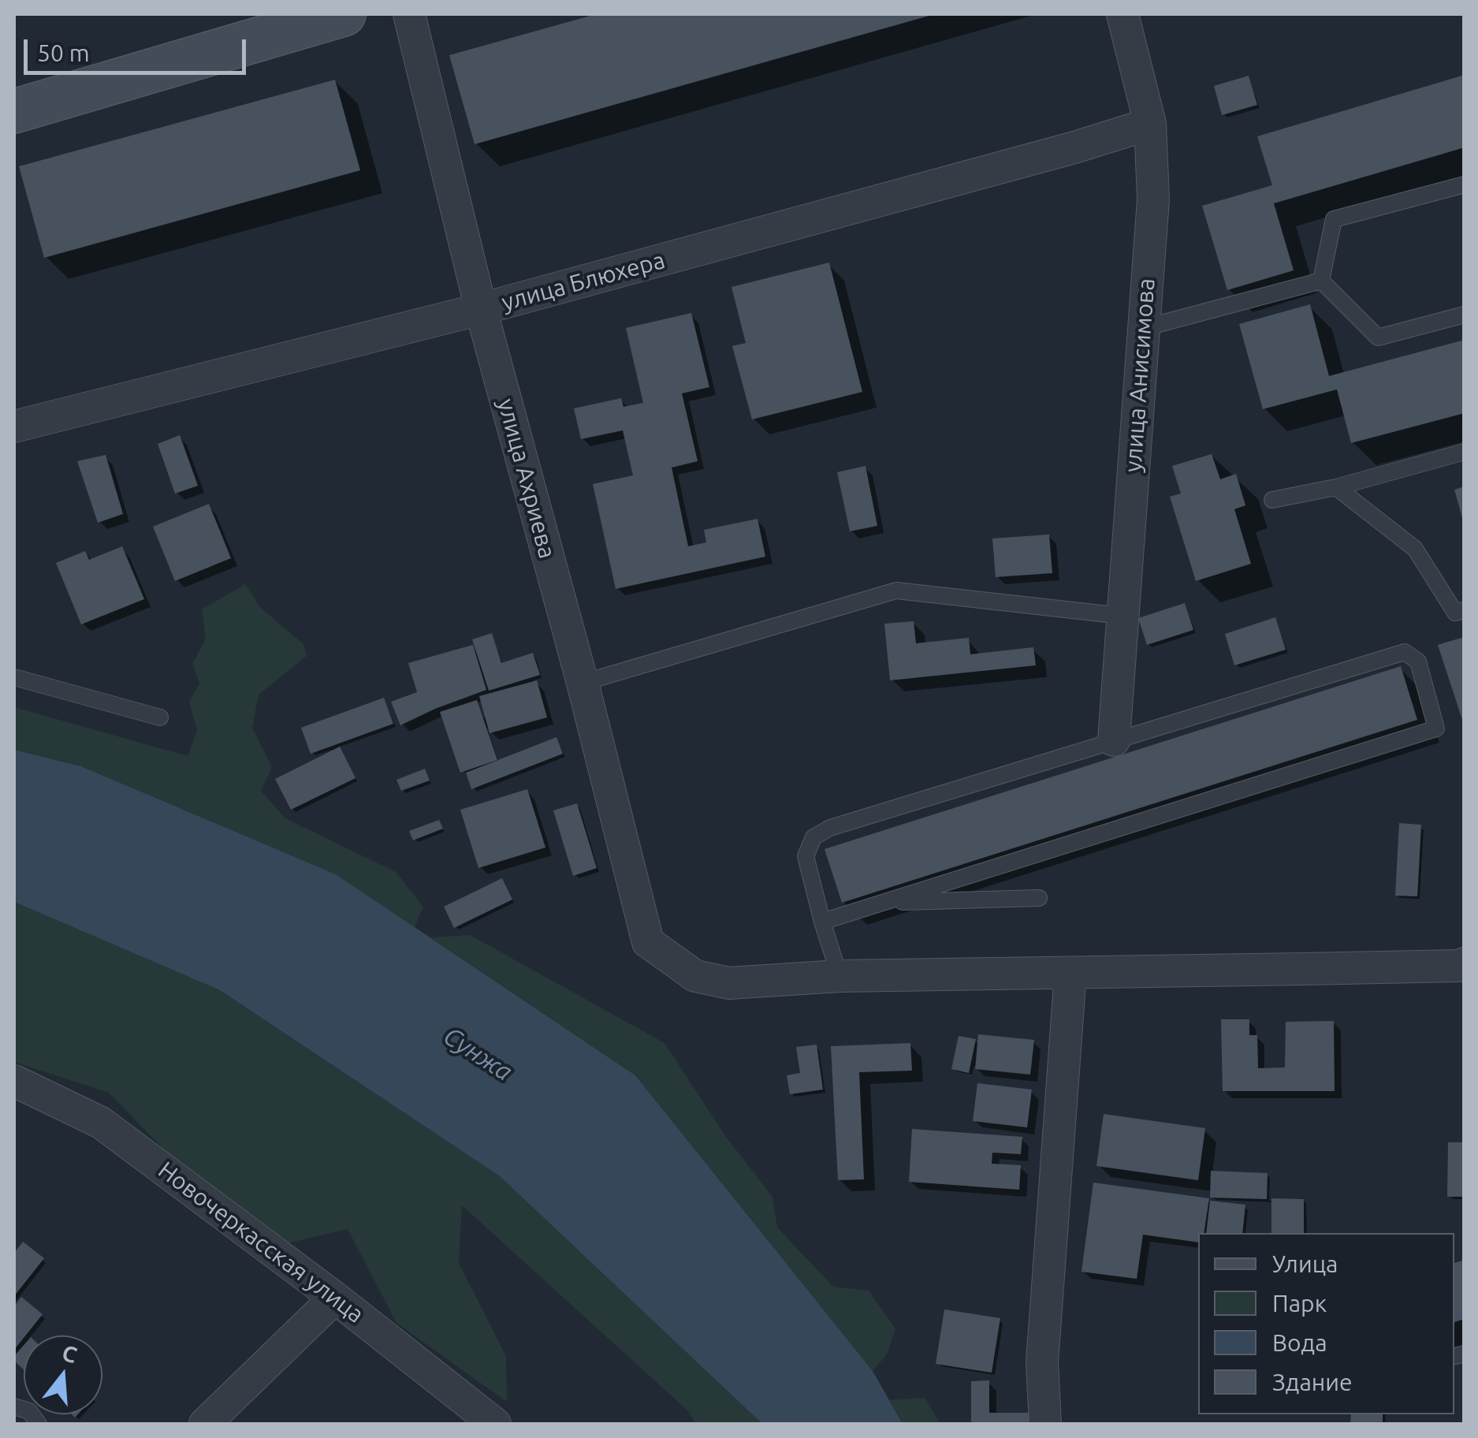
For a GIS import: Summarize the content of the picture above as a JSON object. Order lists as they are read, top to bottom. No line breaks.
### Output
{"streets":{"street":["улица Блюхера","улица Анисимова","улица Ахриева","Новочеркасская улица"]},"crossings":[["улица Блюхера","улица Анисимова"],["улица Блюхера","улица Ахриева"]],"water":["Сунжа"],"legend":["Улица","Парк","Вода","Здание"],"scale_bar":"50 m","north":"top"}
